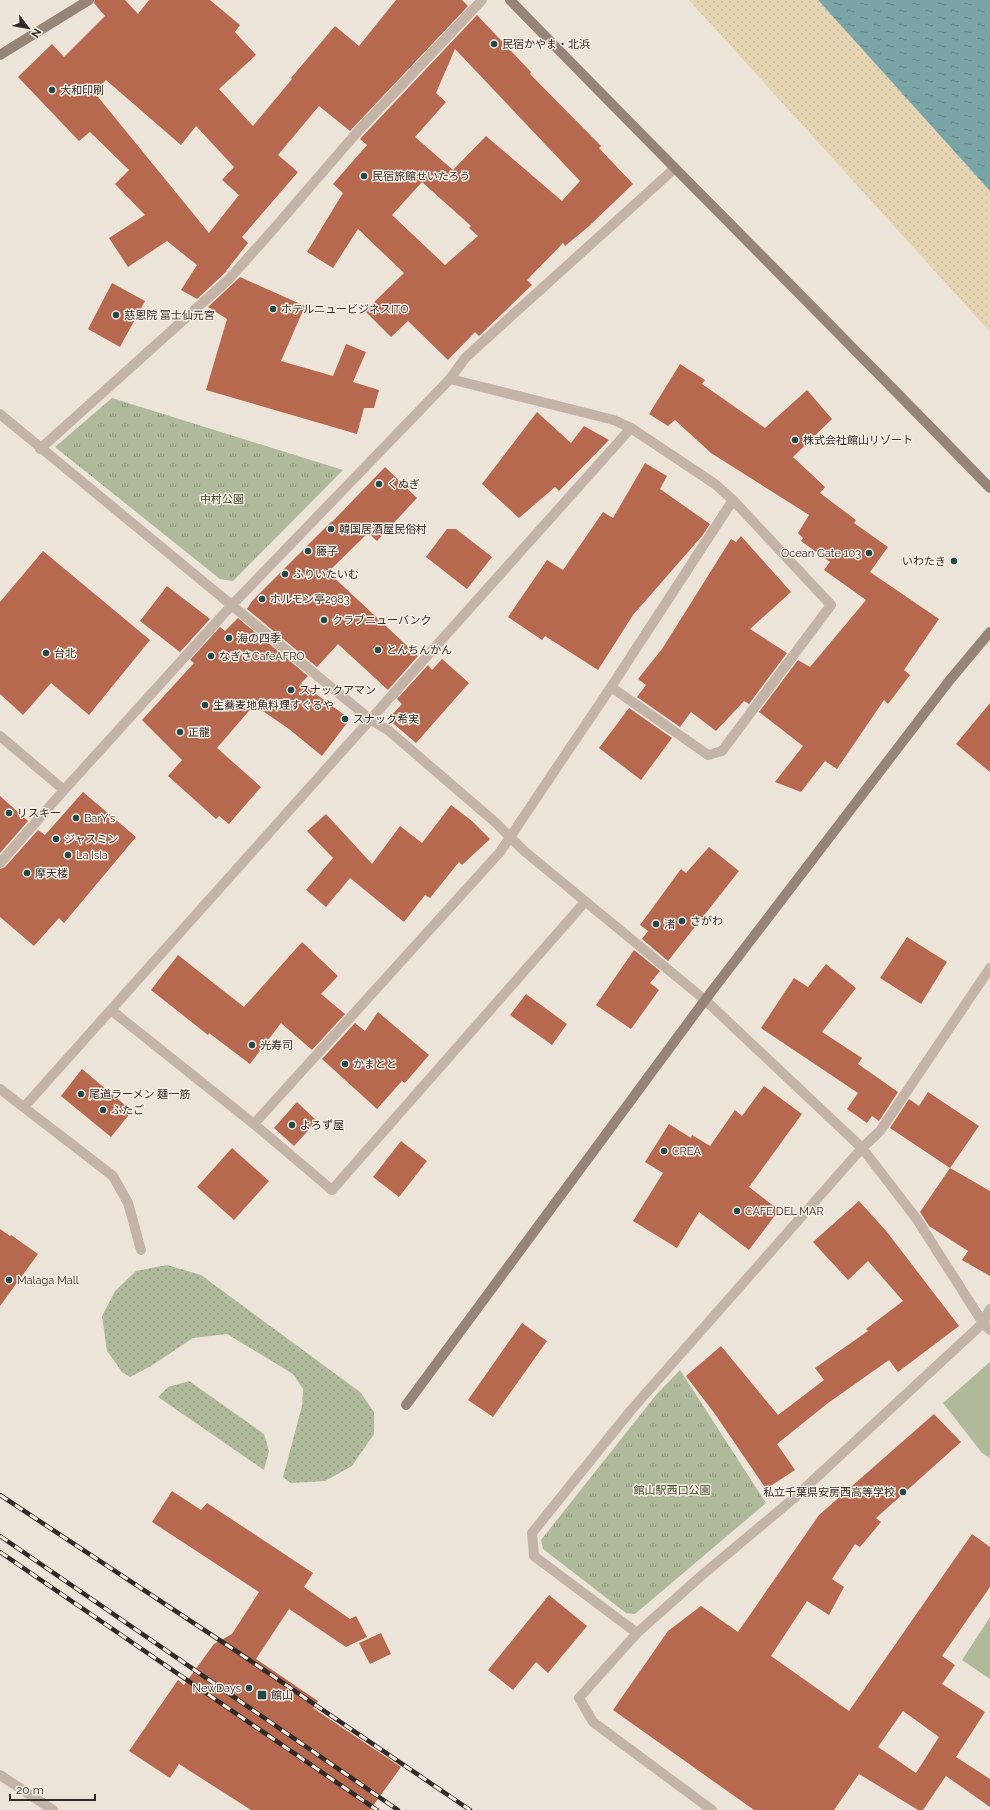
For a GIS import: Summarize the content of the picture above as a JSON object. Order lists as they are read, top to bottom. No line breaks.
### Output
{"parks":["中村公園","館山駅西口公園"],"places":{"other":["民宿かやま・北浜","大和印刷","民宿旅館せいたろう","ホテルニュービジネスITO","慈恩院 冨士仙元宮","株式会社館山リゾート","くぬぎ","韓国居酒屋民俗村","藤子","Ocean Gate 103","いわたき","ふりいたいむ","ホルモン亭2983","クラブニューバンク","海の四季","とんちんかん","台北","なぎさCafeAFRO","スナックアマン","生蕎麦地魚料理すぐるや","スナック希実","正龍","リスキー","BarY's","ジャスミン","La IsIa","摩天楼","さがわ","渚","光寿司","かまとと","尾道ラーメン 麺一筋","ふたご","よろず屋","CREA","CAFE DEL MAR","Malaga Mall","私立千葉県安房西高等学校","NewDays"],"transit":["館山"]},"scale_bar":"20 m","north":"bottom right"}
